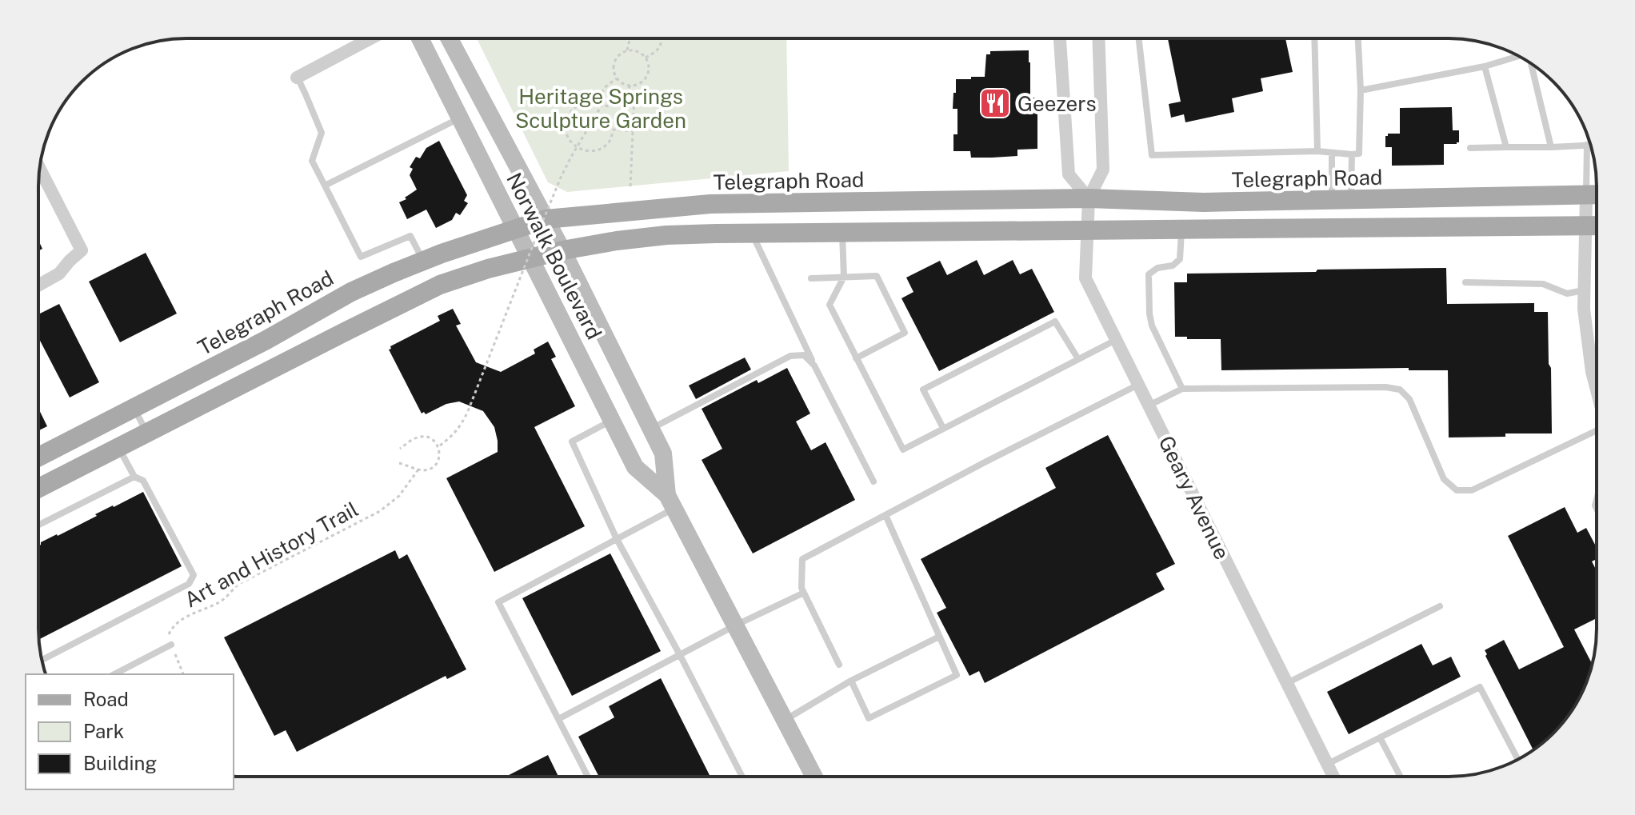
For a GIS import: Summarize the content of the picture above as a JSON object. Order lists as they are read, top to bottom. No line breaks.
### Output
{"streets":{"main road":["Telegraph Road","Norwalk Boulevard"],"street":["Geary Avenue"],"path":["Art and History Trail"]},"crossings":[["Telegraph Road","Norwalk Boulevard"],["Telegraph Road","Geary Avenue"]],"parks":["Heritage Springs Sculpture Garden"],"places":{"restaurant":["Geezers"]},"legend":["Road","Park","Building"]}
